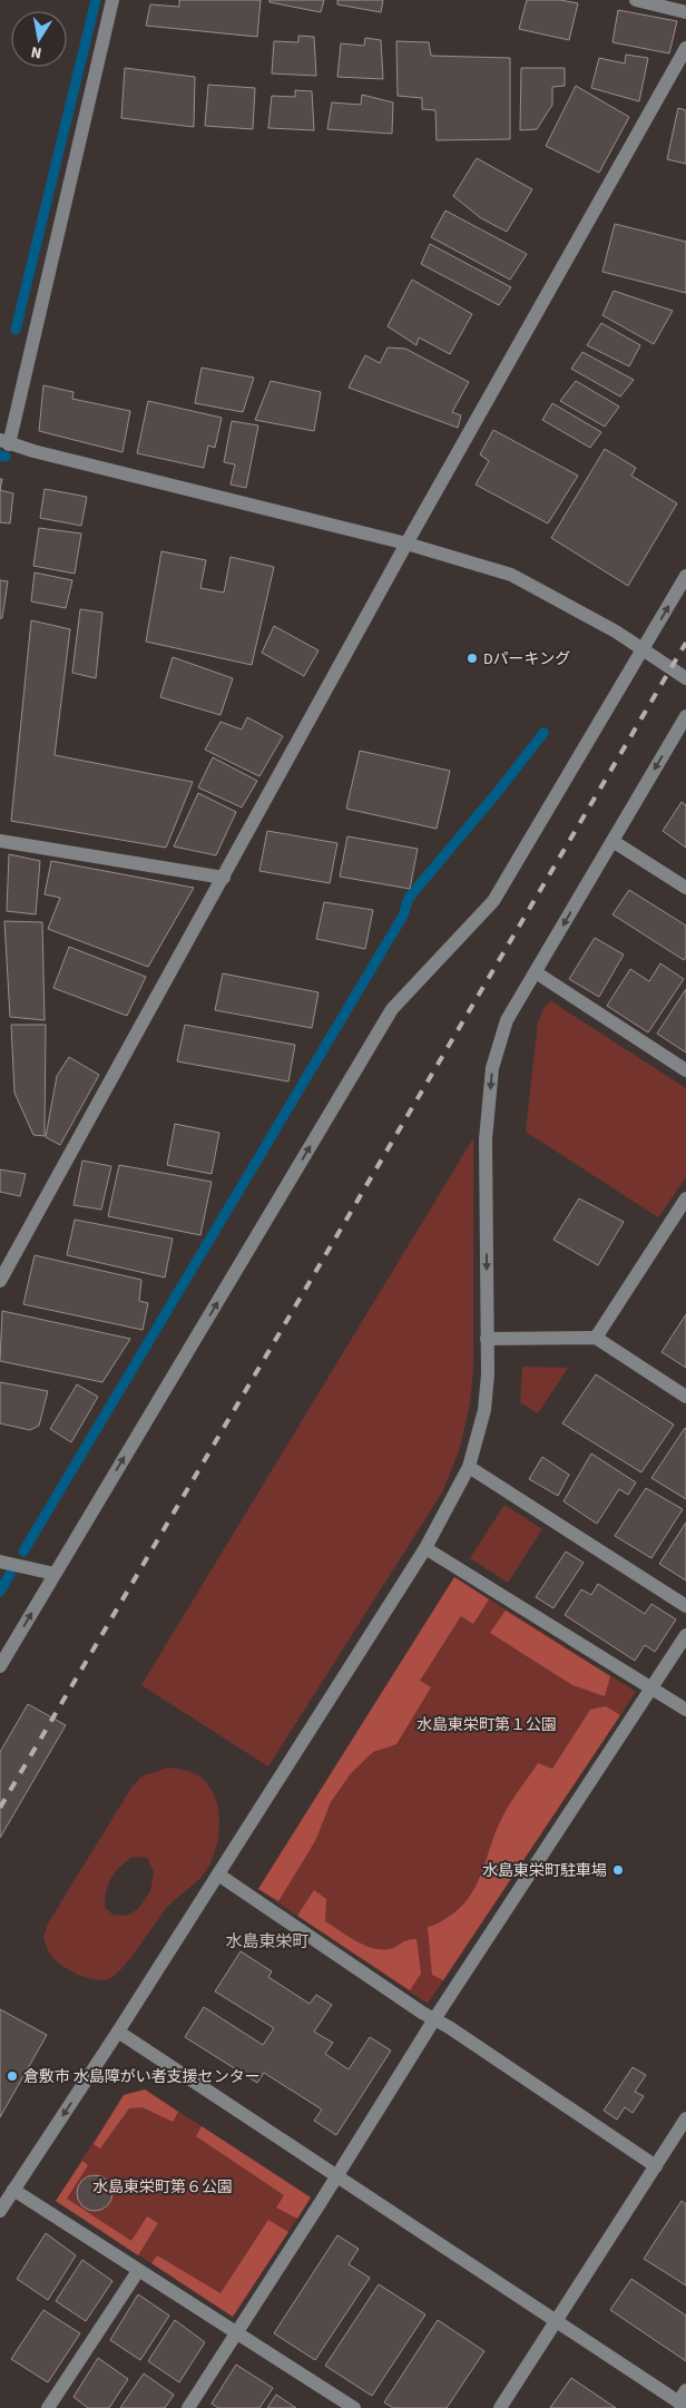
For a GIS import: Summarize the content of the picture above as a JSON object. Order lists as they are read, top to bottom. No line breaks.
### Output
{"districts":["水島東栄町"],"parks":["水島東栄町第１公園","水島東栄町第６公園"],"places":["Dパーキング","水島東栄町駐車場","倉敷市 水島障がい者支援センター"],"north":"bottom"}
